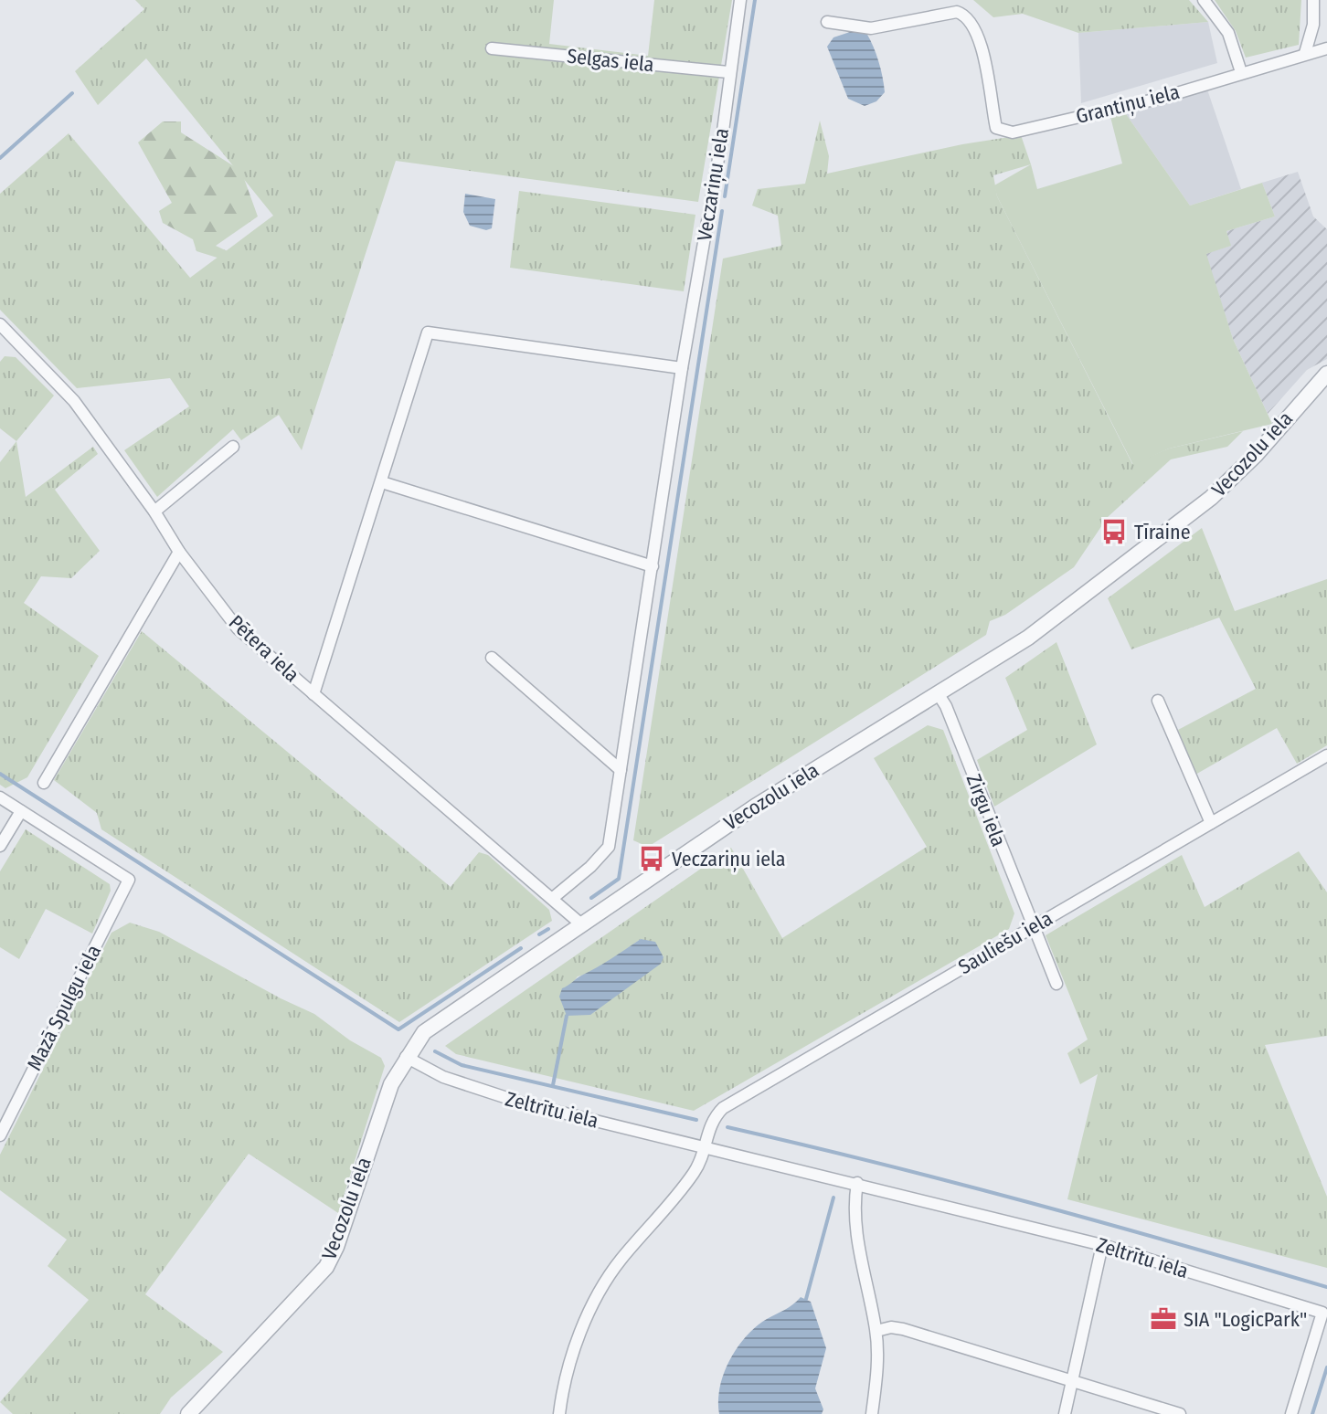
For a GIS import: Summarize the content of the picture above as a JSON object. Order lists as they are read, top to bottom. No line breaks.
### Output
{"streets":{"street":["Selgas iela","Grantiņu iela","Veczariņu iela","Vecozolu iela","Pētera iela","Zirgu iela","Sauliešu iela","Mazā Spulgu iela","Zeltrītu iela"]},"crossings":[["Selgas iela","Veczariņu iela"],["Veczariņu iela","Pētera iela"],["Vecozolu iela","Pētera iela"],["Vecozolu iela","Zirgu iela"],["Vecozolu iela","Zeltrītu iela"],["Zirgu iela","Sauliešu iela"],["Sauliešu iela","Zeltrītu iela"]],"places":{"bus stop":["Tīraine","Veczariņu iela"],"office":["SIA \"LogicPark\""]}}
